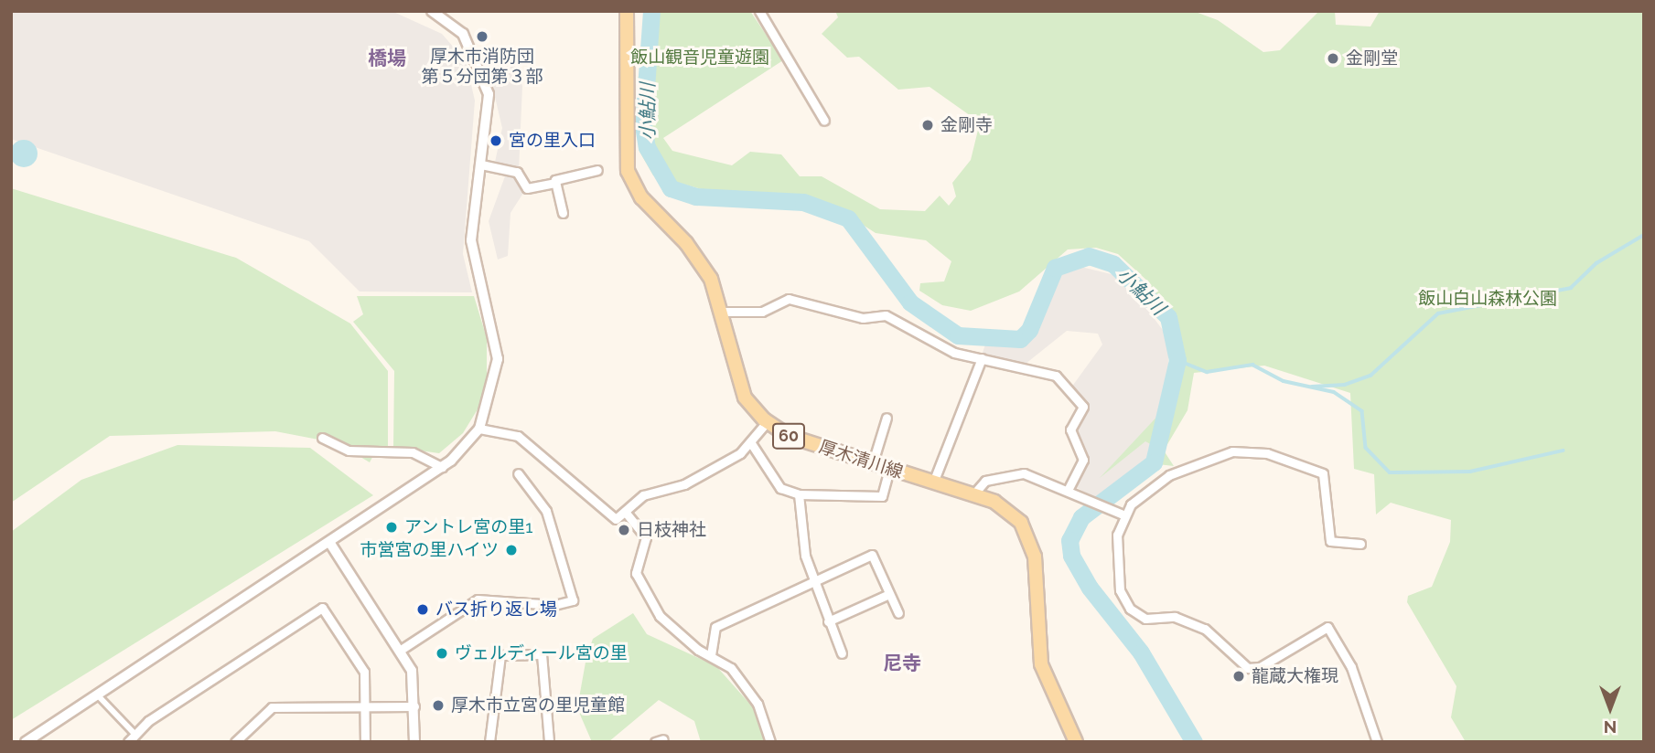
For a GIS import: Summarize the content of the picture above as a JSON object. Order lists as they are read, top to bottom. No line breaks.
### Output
{"streets":{"main road":["60","厚木清川線"]},"districts":["橋場","尼寺"],"water":["小鮎川"],"parks":["飯山観音児童遊園","飯山白山森林公園"],"places":["厚木市消防団 第５分団第３部","金剛堂","金剛寺","宮の里入口","アントレ宮の里1","日枝神社","市営宮の里ハイツ","バス折り返し場","ヴェルディール宮の里","龍蔵大権現","厚木市立宮の里児童館"],"north":"bottom"}
